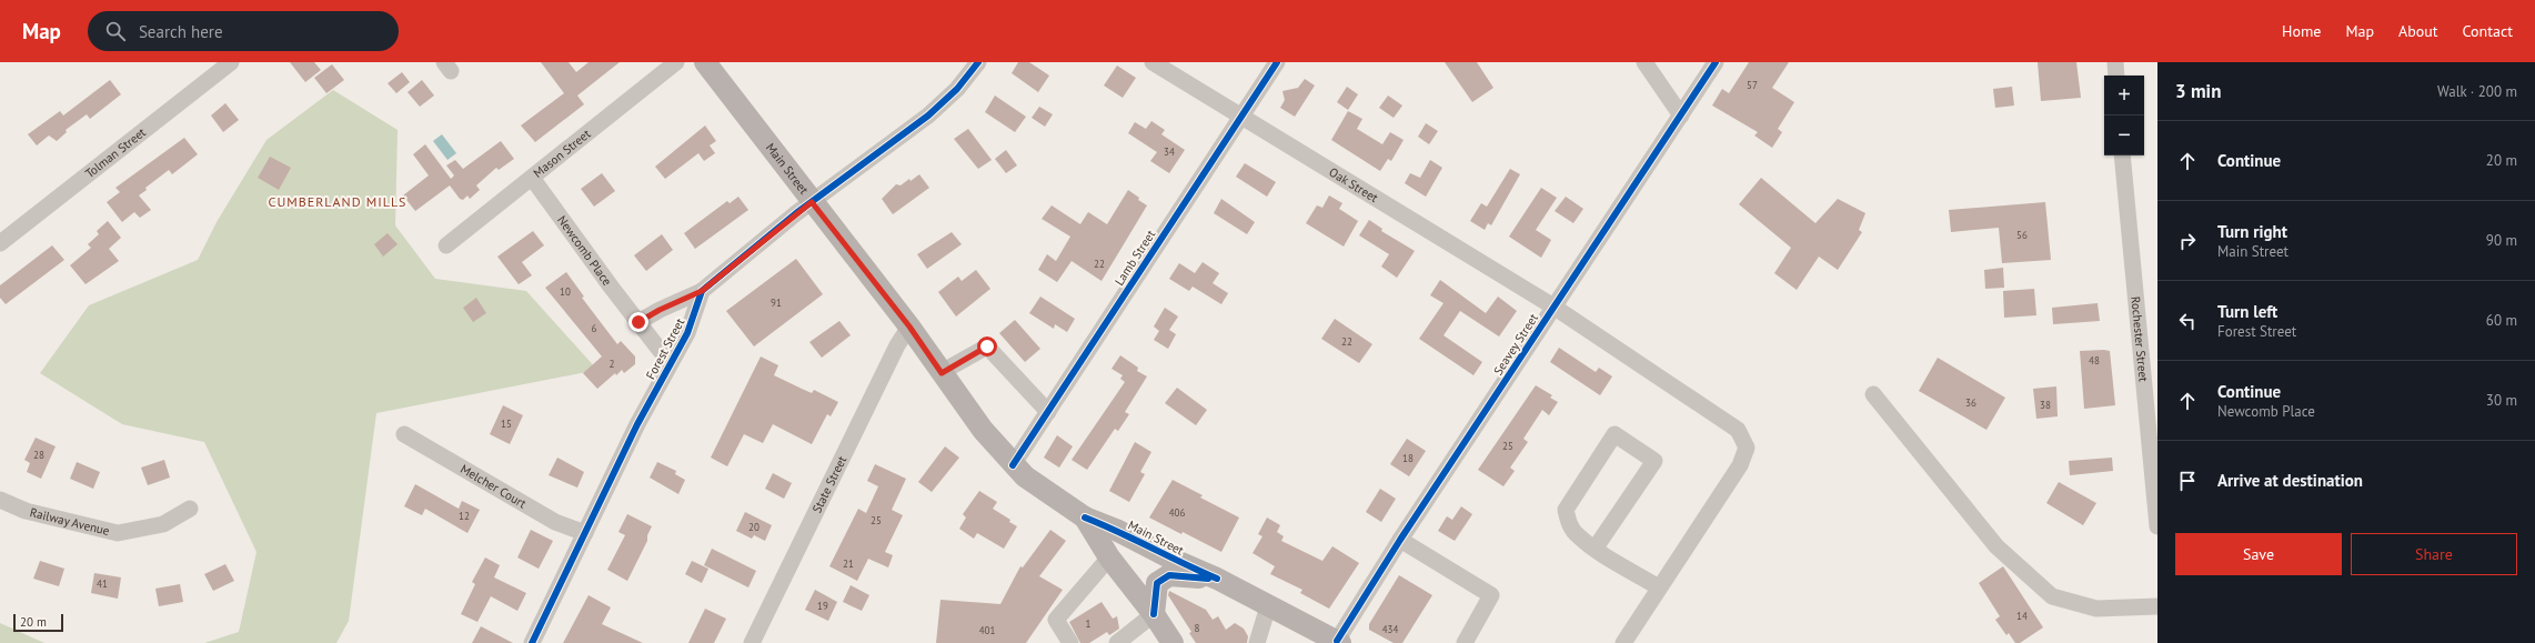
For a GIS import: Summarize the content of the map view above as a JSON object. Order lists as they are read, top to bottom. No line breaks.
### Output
{"streets":{"main road":["Main Street"],"street":["Tolman Street","Mason Street","Oak Street","Newcomb Place","Lamb Street","Rochester Street","Seavey Street","Forest Street","State Street","Melcher Court","Railway Avenue"]},"crossings":[["Mason Street","Newcomb Place"],["Main Street","Lamb Street"],["Main Street","Seavey Street"],["Main Street","State Street"],["Oak Street","Lamb Street"],["Oak Street","Seavey Street"],["Newcomb Place","Forest Street"],["Forest Street","Melcher Court"]],"districts":["CUMBERLAND MILLS"],"house_numbers":["57","34","56","22","10","91","6","22","48","2","36","38","15","25","28","18","406","12","25","20","21","41","19","14","1","8","434","401"],"scale_bar":"20 m","page":{"header":"Map","search":"Search here","nav":["Home","Map","About","Contact"],"heading":["3 min","Walk · 200 m"],"map_buttons":["+","−"],"list":[["Continue","20 m"],["Turn right","Main Street","90 m"],["Turn left","Forest Street","60 m"],["Continue","Newcomb Place","30 m"],"Arrive at destination"],"buttons":["Save","Share"],"scale":"20 m"}}
